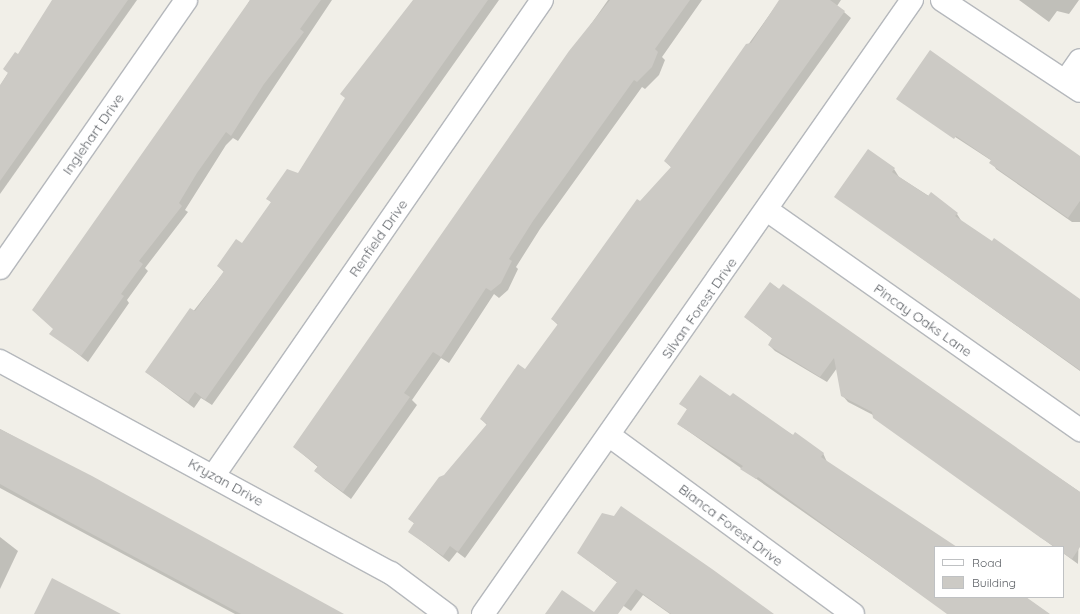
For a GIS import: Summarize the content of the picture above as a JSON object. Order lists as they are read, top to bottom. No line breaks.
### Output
{"streets":{"street":["Inglehart Drive","Renfield Drive","Silvan Forest Drive","Pincay Oaks Lane","Kryzan Drive","Bianca Forest Drive"]},"crossings":[["Renfield Drive","Kryzan Drive"],["Silvan Forest Drive","Pincay Oaks Lane"],["Silvan Forest Drive","Bianca Forest Drive"]],"legend":["Road","Building"]}
